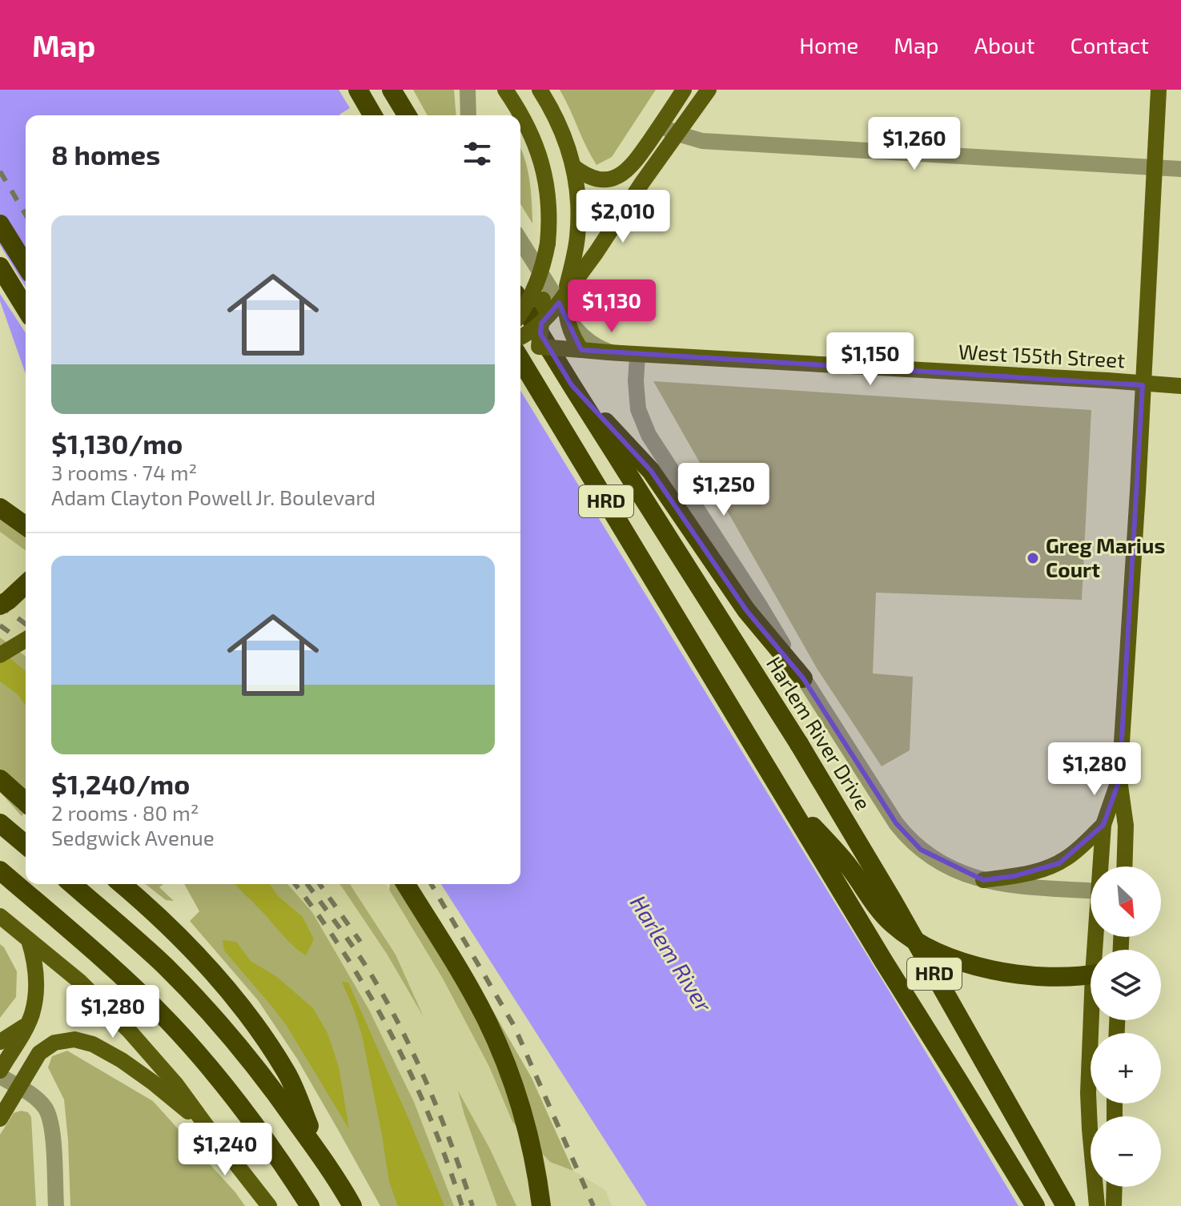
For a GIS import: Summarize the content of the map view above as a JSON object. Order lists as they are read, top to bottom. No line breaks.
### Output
{"streets":{"highway":["HRD","Harlem River Drive"],"main road":["West 155th Street"]},"water":["Harlem River"],"places":["Greg Marius Court"],"north":"bottom right","page":{"header":"Map","nav":["Home","Map","About","Contact"],"heading":"8 homes","price":["$1,260","$2,010","$1,130","$1,150","$1,250","$1,280","$1,280","$1,240"],"list":[{"name":"$1,130/mo","note":"3 rooms · 74 m² · Adam Clayton Powell Jr. Boulevard"},{"name":"$1,240/mo","note":"2 rooms · 80 m² · Sedgwick Avenue"}],"map_buttons":["+","−"]}}
